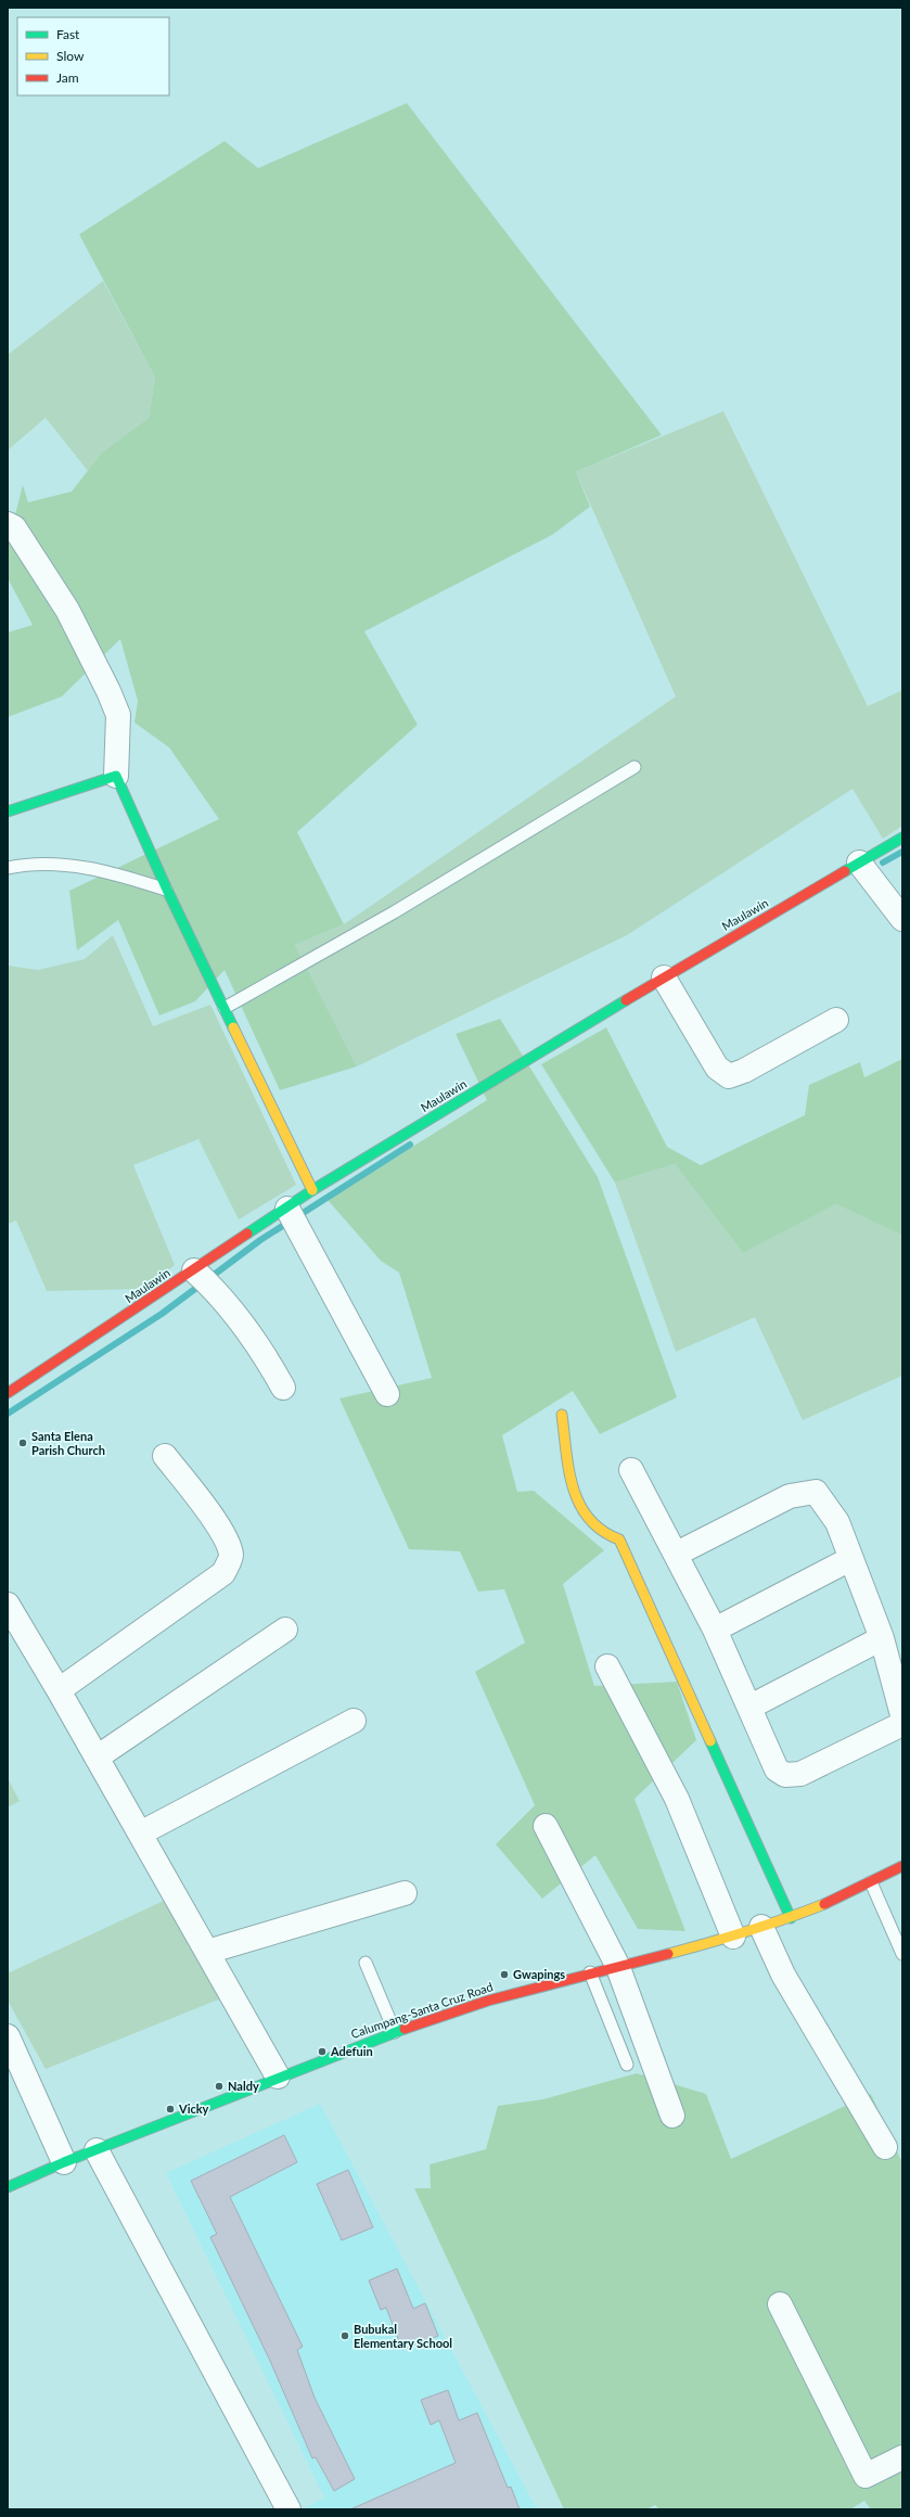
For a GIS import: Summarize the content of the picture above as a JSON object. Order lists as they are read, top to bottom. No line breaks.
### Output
{"streets":{"street":["Maulawin","Calumpang-Santa Cruz Road"]},"places":["Santa Elena Parish Church","Gwapings","Adefuin","Naldy","Vicky","Bubukal Elementary School"],"legend":["Fast","Slow","Jam"]}
